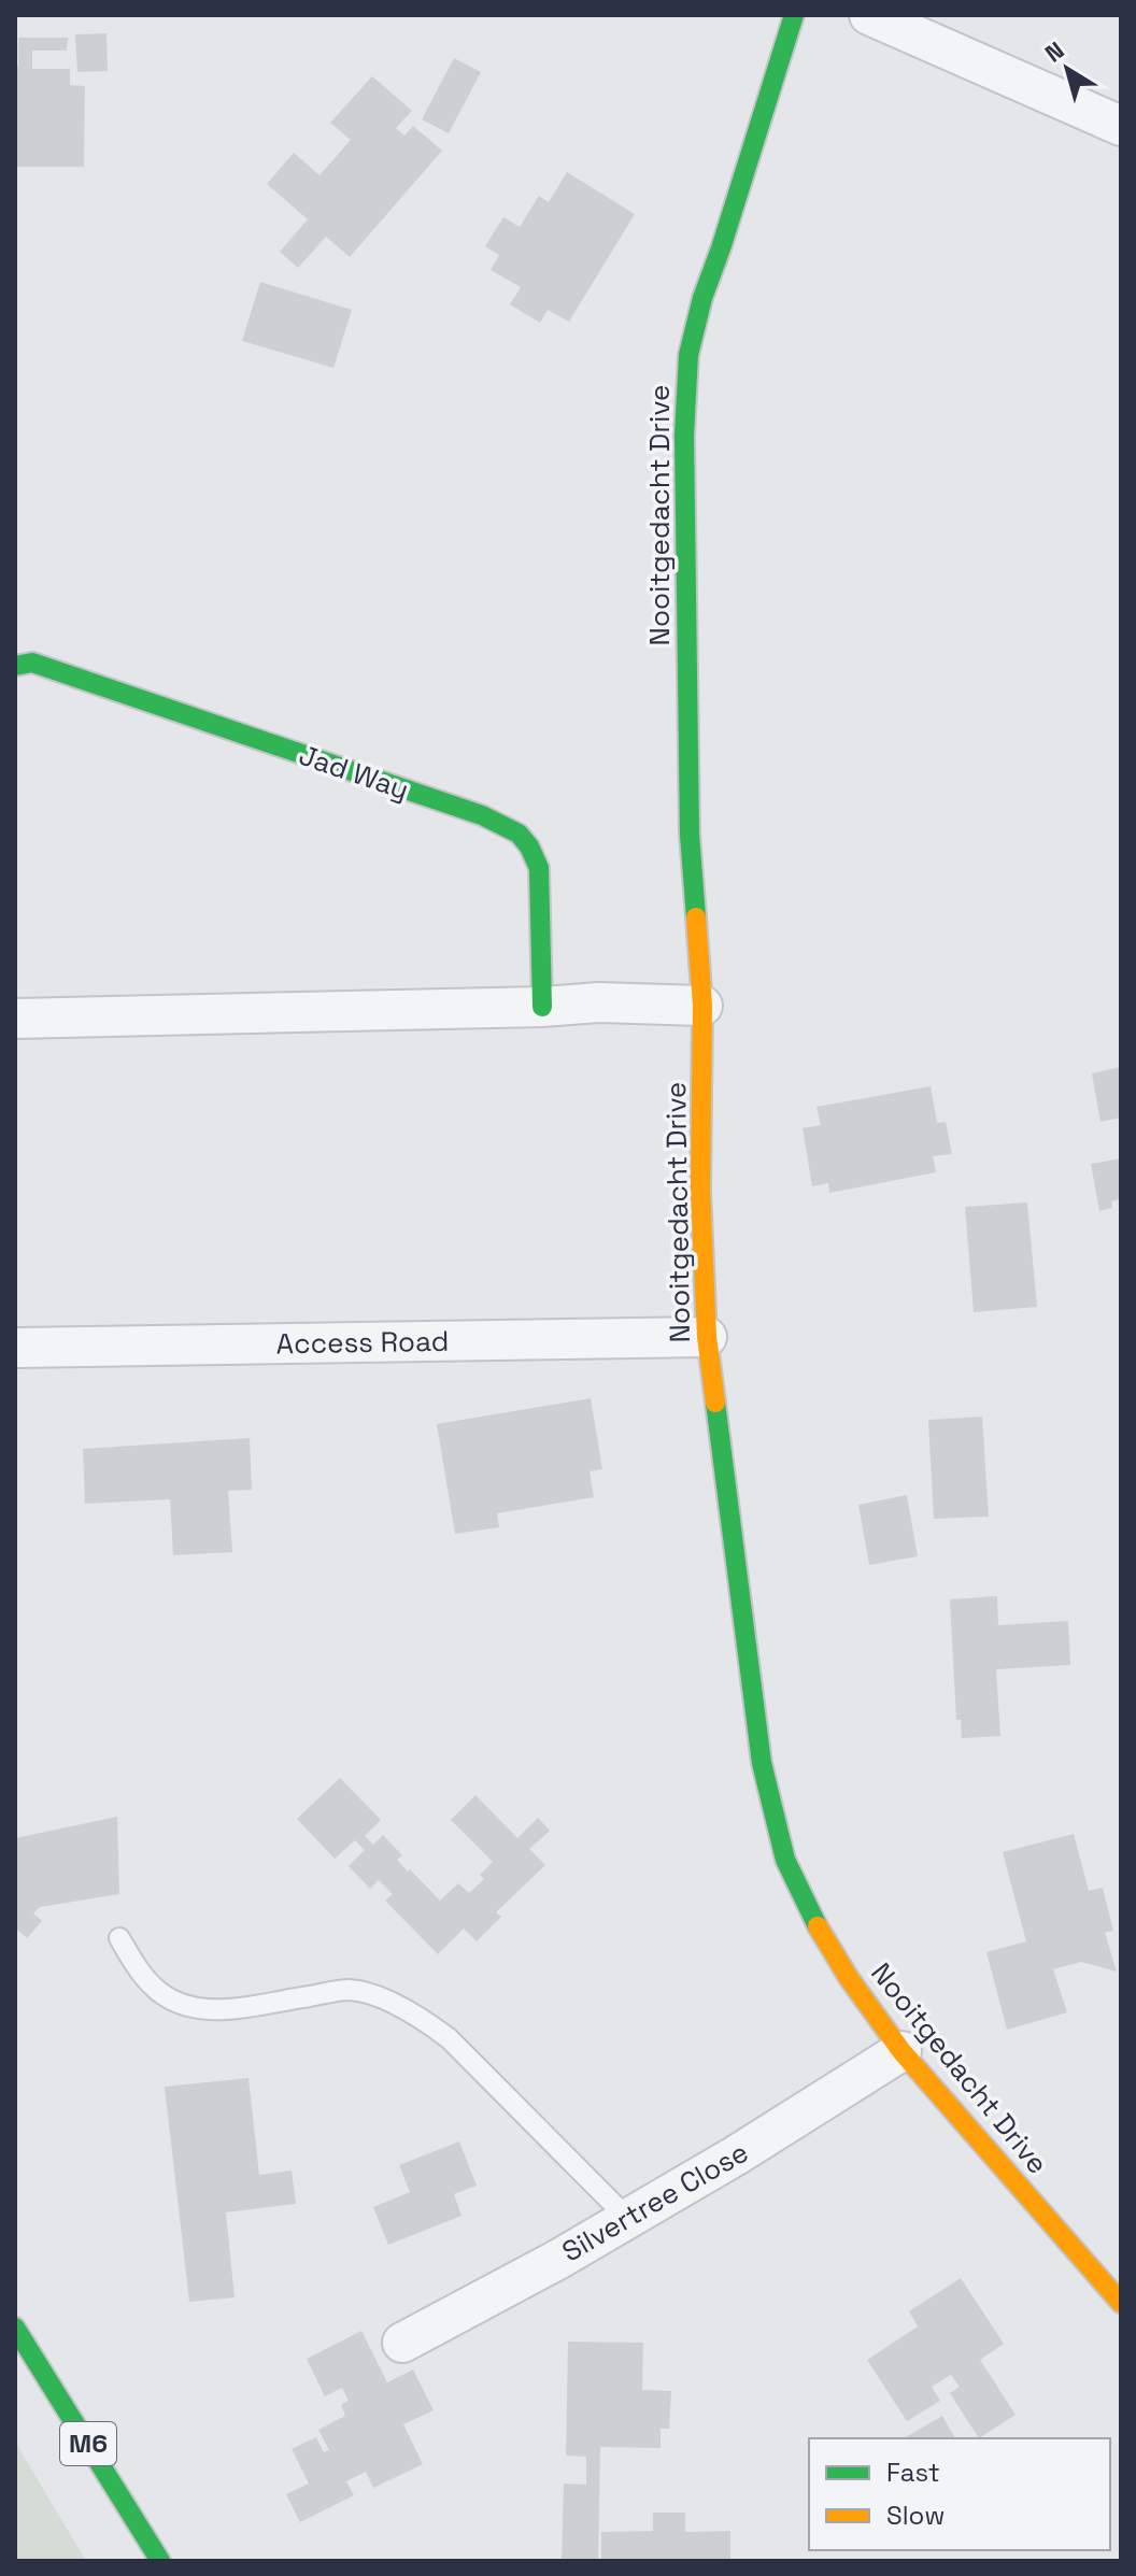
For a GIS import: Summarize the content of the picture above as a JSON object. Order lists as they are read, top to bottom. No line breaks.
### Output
{"streets":{"street":["Nooitgedacht Drive","Jad Way","Access Road","Silvertree Close","M6"]},"crossings":[["Nooitgedacht Drive","Access Road"],["Nooitgedacht Drive","Silvertree Close"]],"legend":["Fast","Slow"],"north":"top left"}
